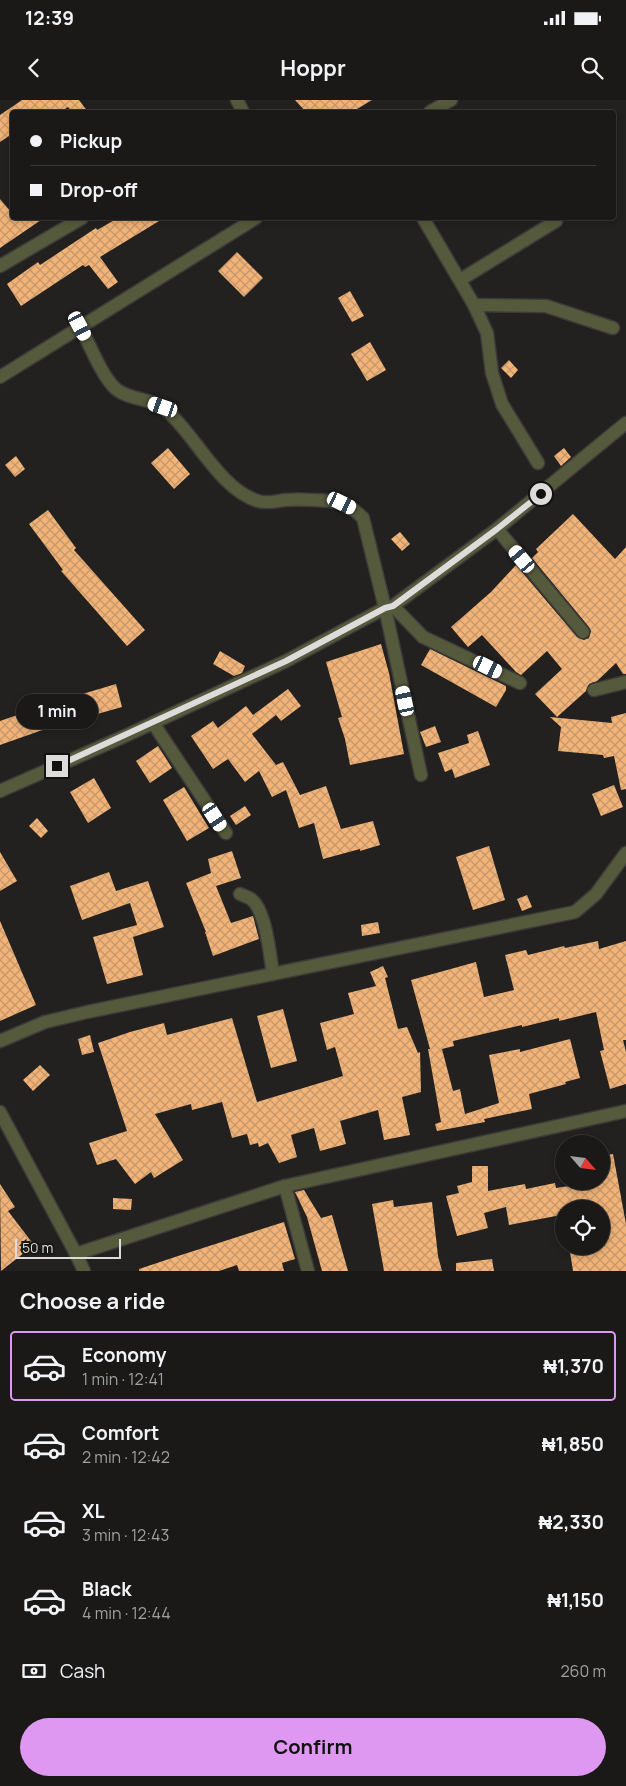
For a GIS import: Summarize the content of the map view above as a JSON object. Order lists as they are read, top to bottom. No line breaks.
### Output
{"scale_bar":"50 m","north":"bottom right","page":{"status":"12:39","header":"Hoppr","banner":["Pickup","Drop-off"],"bubble":"1 min","scale":"50 m","heading":"Choose a ride","list":[{"name":"Economy","note":"1 min · 12:41","value":"₦1,370"},{"name":"Comfort","note":"2 min · 12:42","value":"₦1,850"},{"name":"XL","note":"3 min · 12:43","value":"₦2,330"},{"name":"Black","note":"4 min · 12:44","value":"₦1,150"}],"pay":["Cash","260 m"],"buttons":"Confirm"}}
